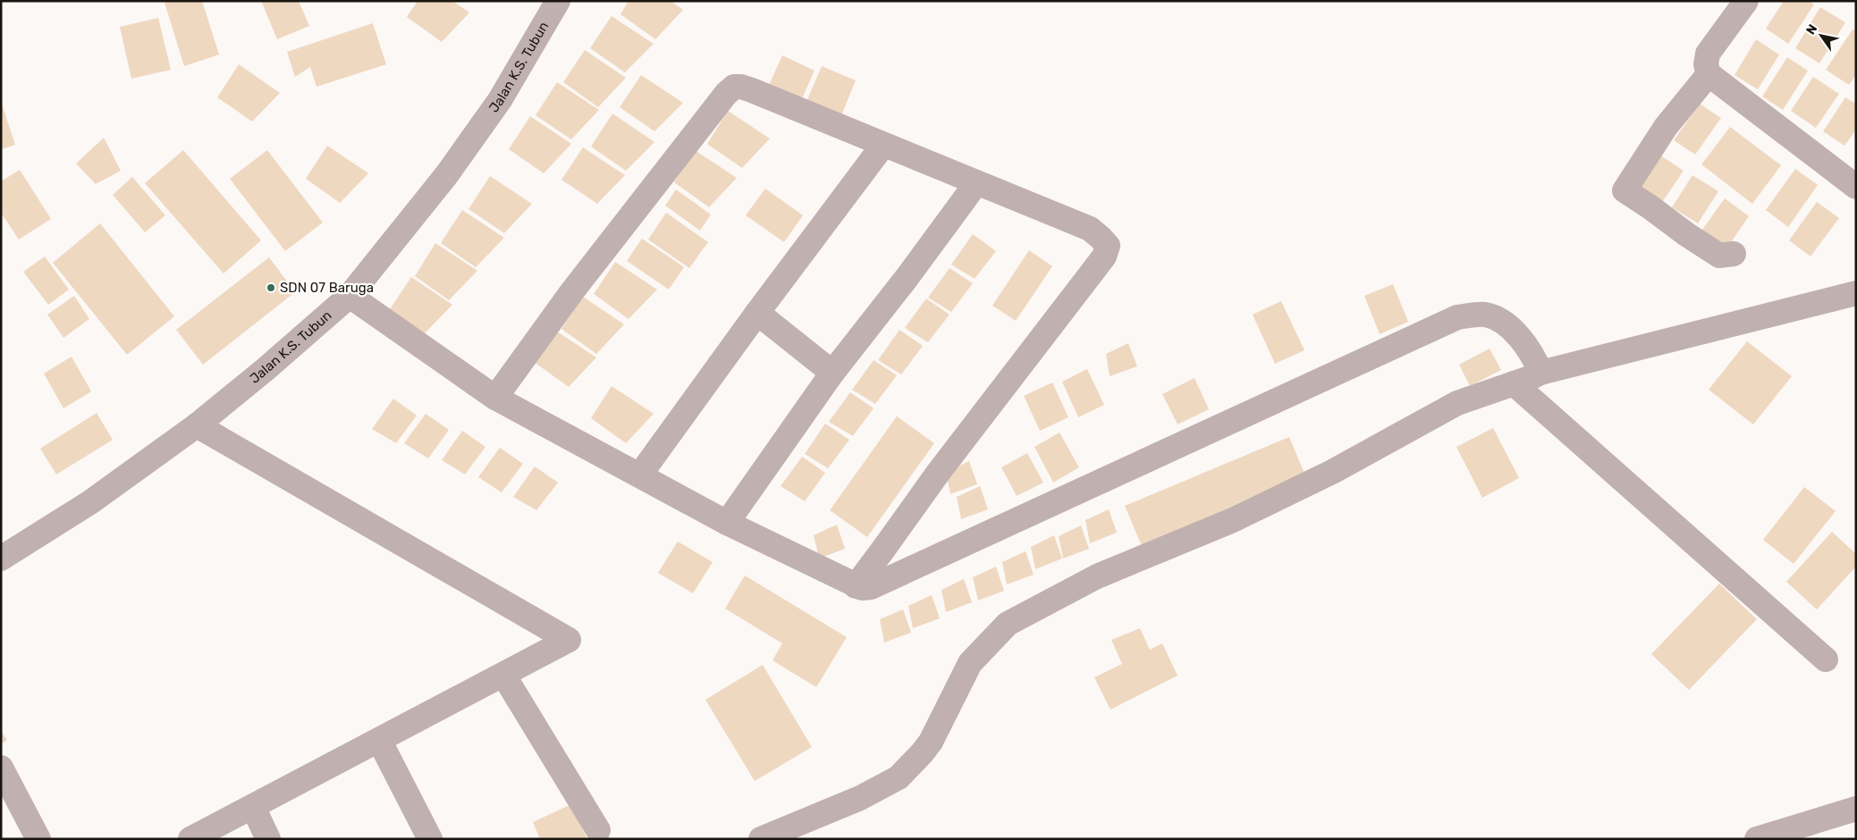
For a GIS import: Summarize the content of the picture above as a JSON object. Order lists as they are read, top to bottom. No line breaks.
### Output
{"streets":{"street":["Jalan K.S. Tubun"]},"places":["SDN 07 Baruga"],"north":"top left"}
